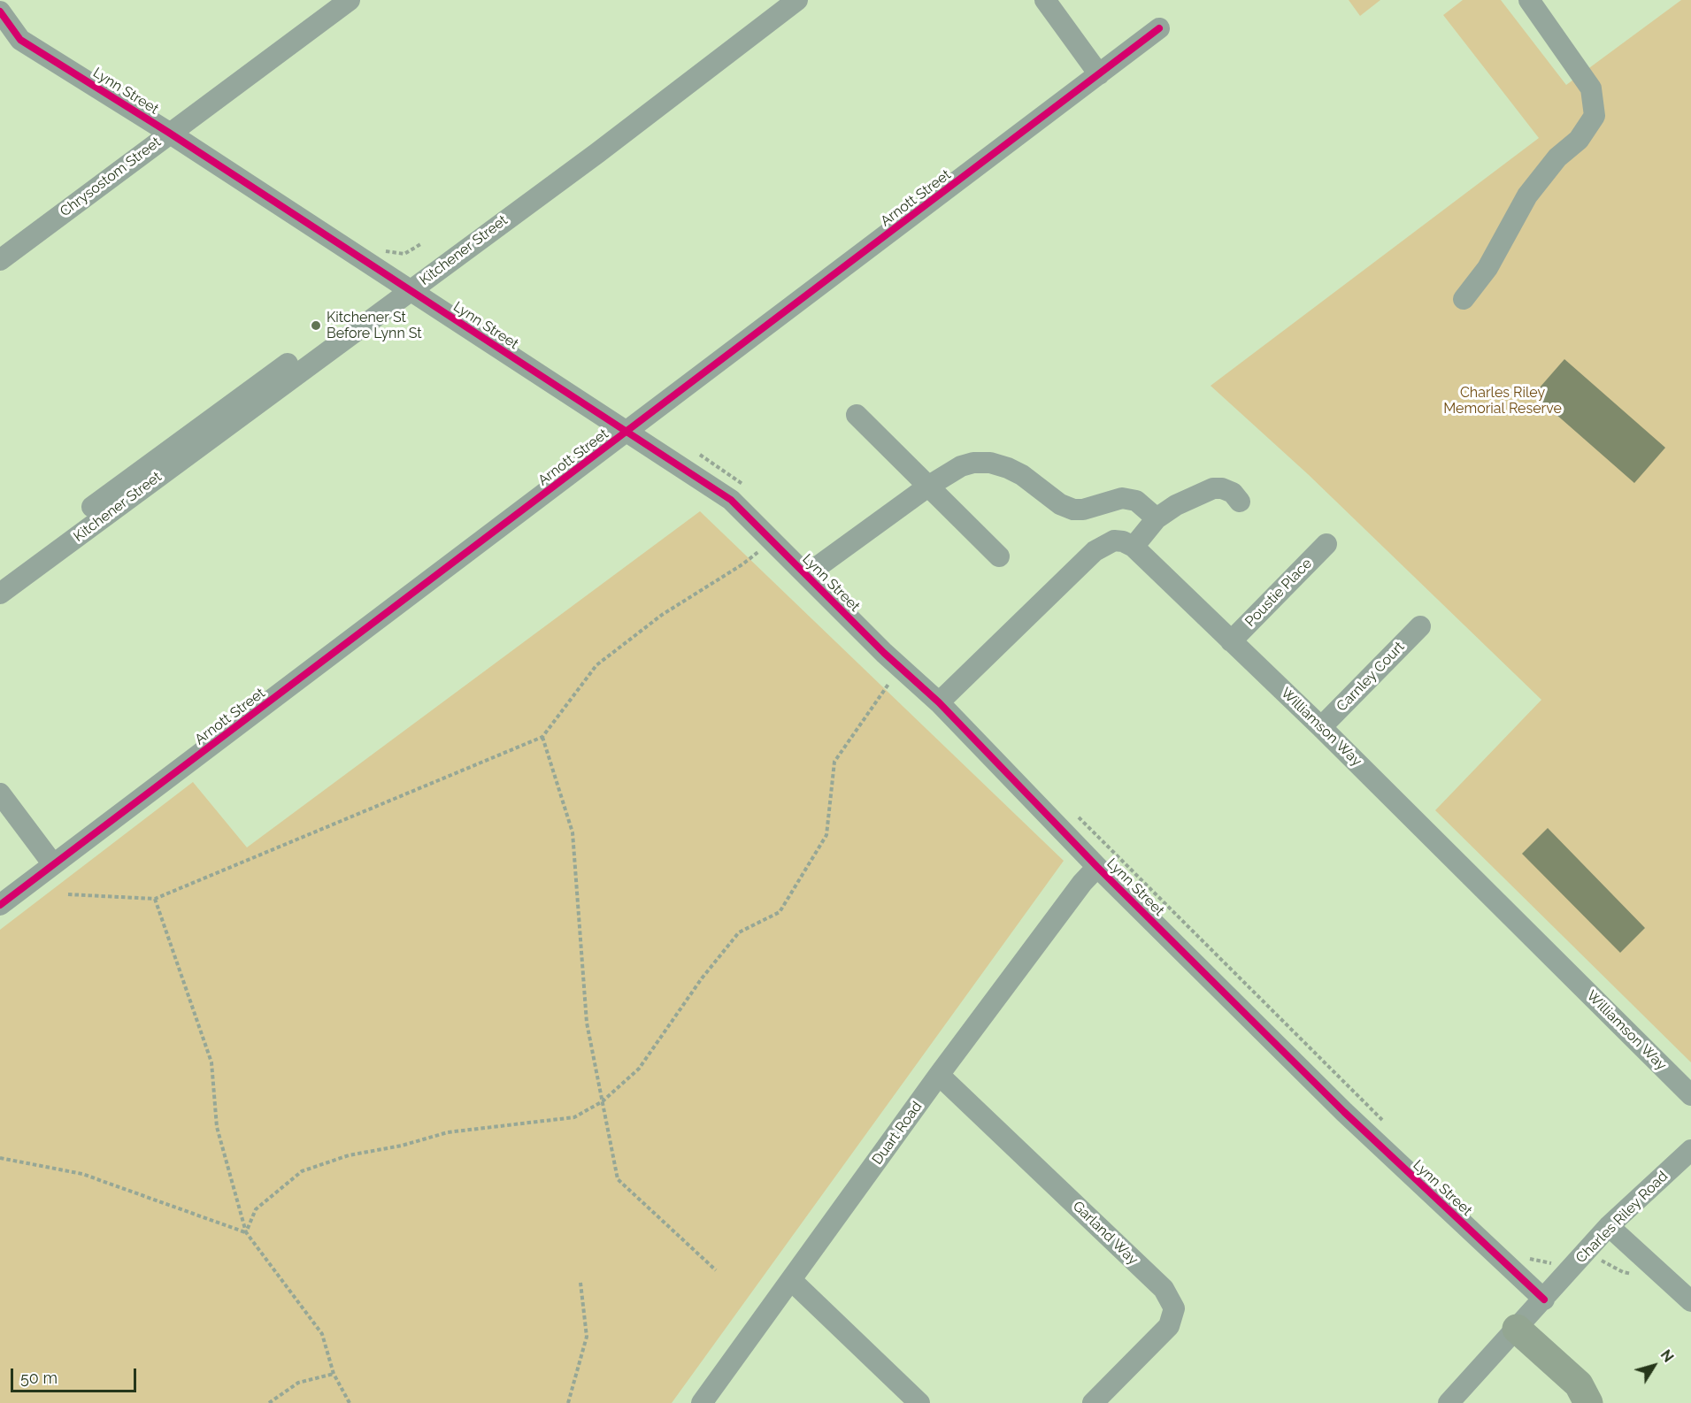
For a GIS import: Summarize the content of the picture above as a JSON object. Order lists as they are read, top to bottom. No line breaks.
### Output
{"streets":{"street":["Lynn Street","Chrysostom Street","Arnott Street","Kitchener Street","Poustie Place","Carnley Court","Williamson Way","Duart Road","Charles Riley Road","Garland Way"]},"crossings":[["Lynn Street","Chrysostom Street"],["Lynn Street","Arnott Street"],["Lynn Street","Kitchener Street"],["Lynn Street","Duart Road"],["Lynn Street","Charles Riley Road"],["Poustie Place","Williamson Way"],["Carnley Court","Williamson Way"],["Duart Road","Garland Way"]],"parks":["Charles Riley Memorial Reserve"],"places":["Kitchener St Before Lynn St"],"scale_bar":"50 m","north":"top right"}
